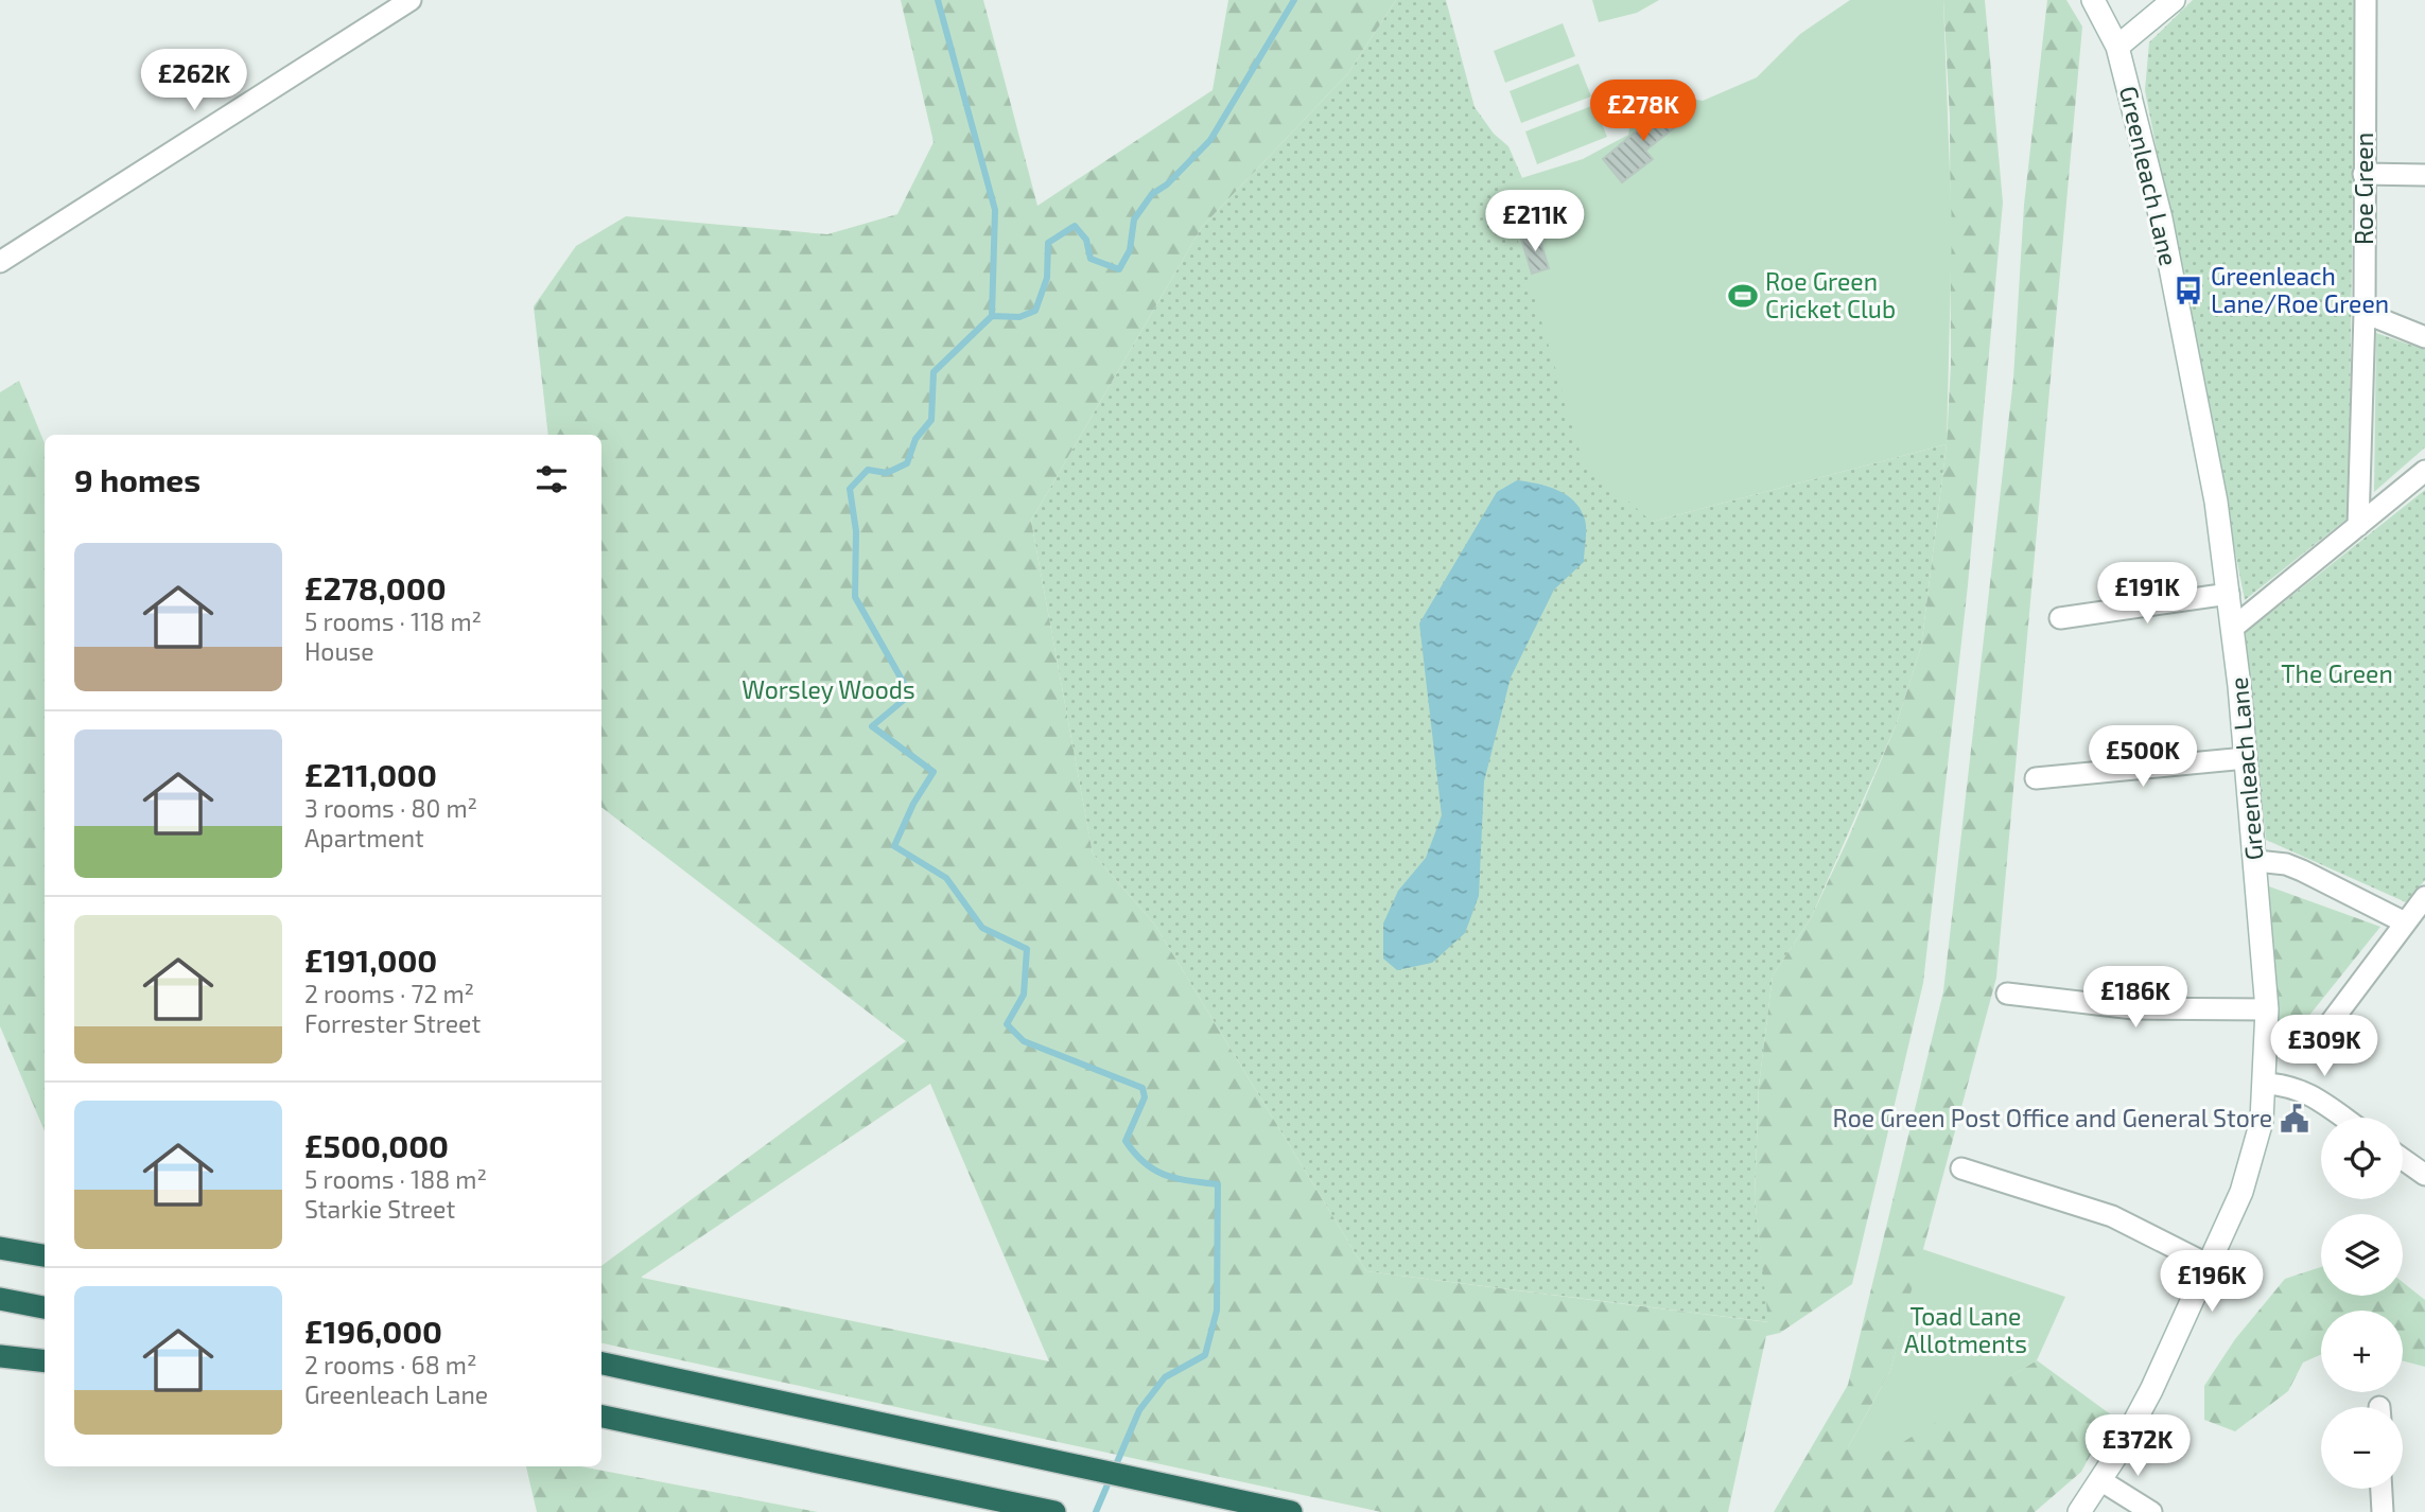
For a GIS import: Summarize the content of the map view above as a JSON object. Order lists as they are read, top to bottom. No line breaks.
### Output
{"streets":{"street":["Greenleach Lane","Roe Green"]},"parks":["The Green","Worsley Woods","Toad Lane Allotments"],"places":{"bus stop":["Greenleach Lane/Roe Green"],"sports":["Roe Green Cricket Club"],"public building":["Roe Green Post Office and General Store"]},"page":{"price":["£262K","£278K","£211K","£191K","£500K","£186K","£309K","£196K","£372K"],"heading":"9 homes","list":[{"name":"£278,000","note":"5 rooms · 118 m² · House"},{"name":"£211,000","note":"3 rooms · 80 m² · Apartment"},{"name":"£191,000","note":"2 rooms · 72 m² · Forrester Street"},{"name":"£500,000","note":"5 rooms · 188 m² · Starkie Street"},{"name":"£196,000","note":"2 rooms · 68 m² · Greenleach Lane"}],"map_buttons":["+","−"]}}
